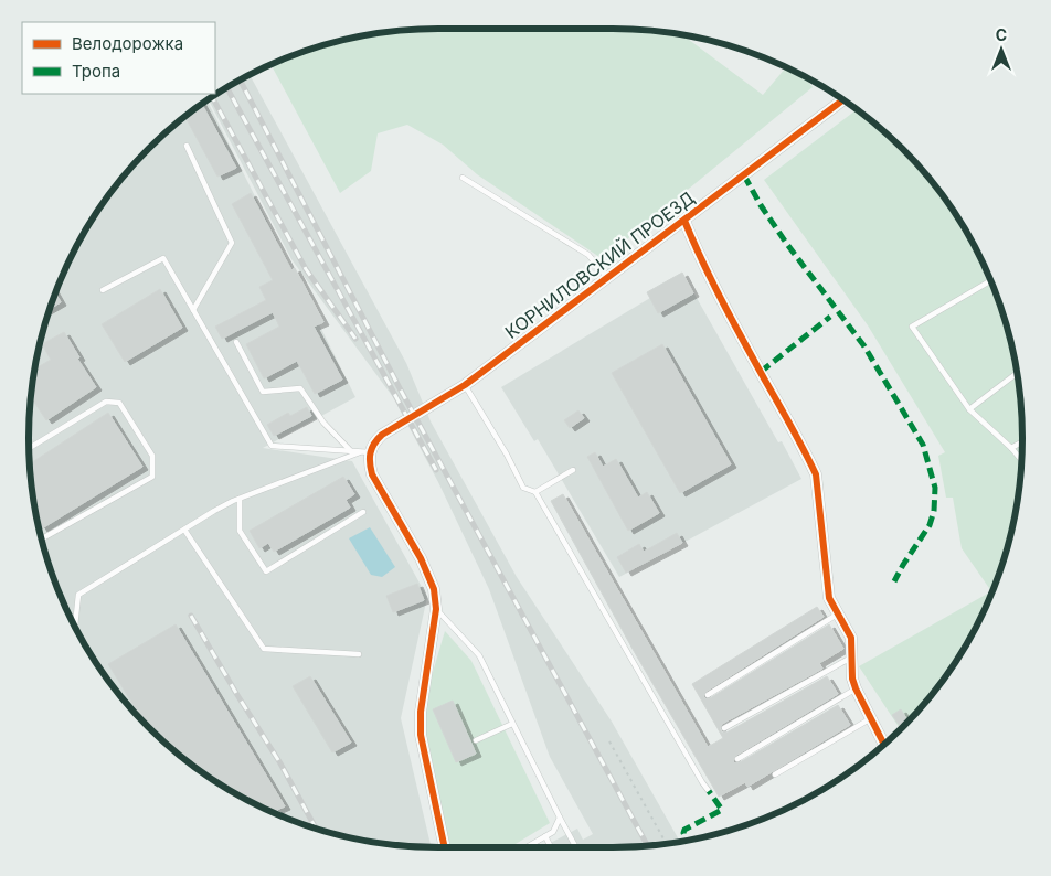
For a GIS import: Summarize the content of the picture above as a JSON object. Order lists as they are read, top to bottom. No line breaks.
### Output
{"streets":{"street":["КОРНИЛОВСКИЙ ПРОЕЗД"]},"legend":["Велодорожка","Тропа"],"north":"top"}
